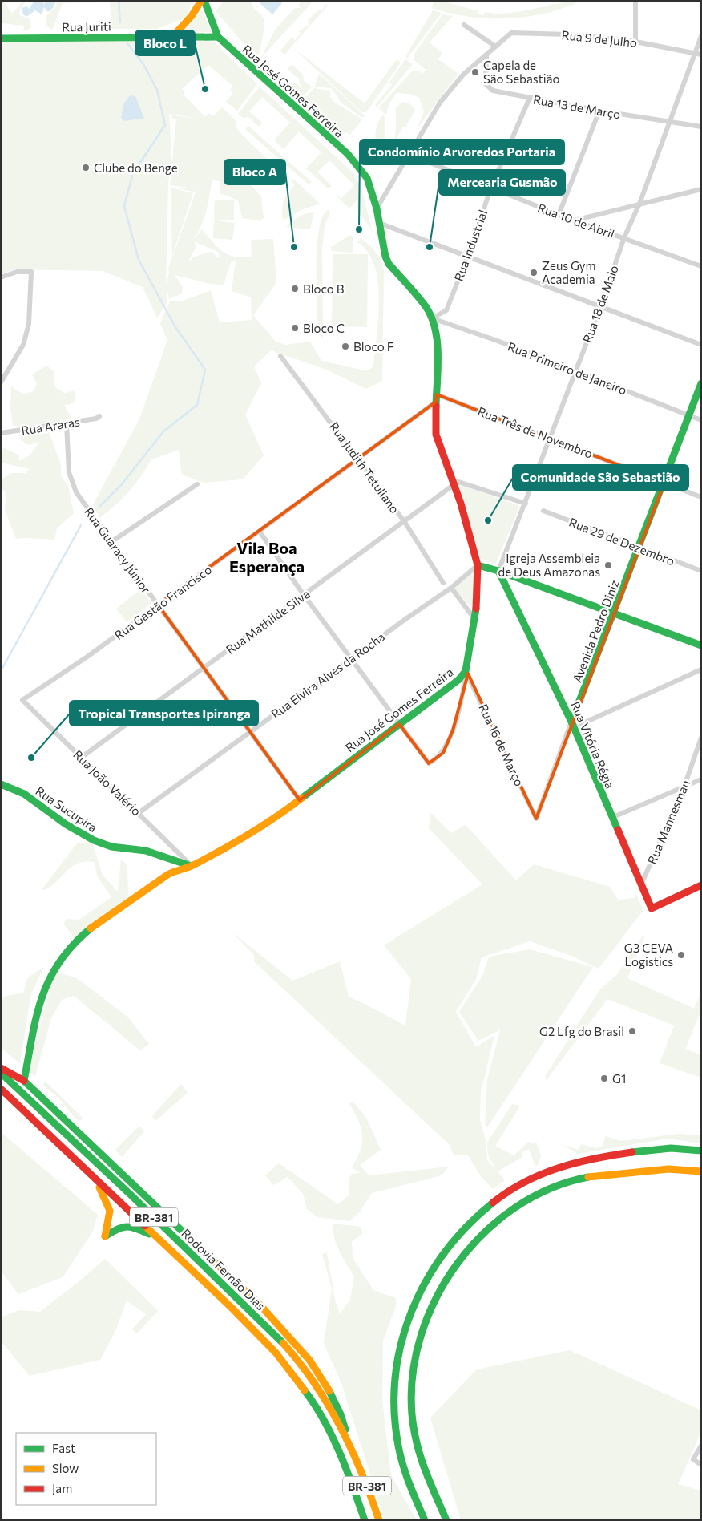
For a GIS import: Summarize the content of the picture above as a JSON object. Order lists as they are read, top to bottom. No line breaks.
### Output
{"streets":{"main road":["Rua Juriti","Rua José Gomes Ferreira","Avenida Pedro Diniz","Rua Vitória Régia","Rua Sucupira","BR-381","Rodovia Fernão Dias"],"street":["Rua 9 de Julho","Rua 13 de Março","Rua 10 de Abril","Rua Industrial","Rua 18 de Maio","Rua Primeiro de Janeiro","Rua Araras","Rua Três de Novembro","Rua Judith Tetuliano","Rua 29 de Dezembro","Rua Guaracy Júnior","Rua Gastão Francisco","Rua Mathilde Silva","Rua Elvira Alves da Rocha","Rua 16 de Março","Rua João Valério","Rua Mannesman"]},"crossings":[["Rua Juriti","Rua José Gomes Ferreira"],["Rua 9 de Julho","Rua José Gomes Ferreira"],["Rua 9 de Julho","Rua 13 de Março"],["Rua 9 de Julho","Rua 10 de Abril"],["Rua 9 de Julho","Rua 18 de Maio"],["Rua José Gomes Ferreira","Rua Industrial"],["Rua José Gomes Ferreira","Rua Primeiro de Janeiro"],["Rua José Gomes Ferreira","Rua Três de Novembro"],["Rua José Gomes Ferreira","Rua Guaracy Júnior"],["Rua José Gomes Ferreira","Rua Gastão Francisco"],["Rua José Gomes Ferreira","Rua Mathilde Silva"],["Rua José Gomes Ferreira","Rua Elvira Alves da Rocha"],["Rua José Gomes Ferreira","Rua 16 de Março"],["Rua José Gomes Ferreira","Rua João Valério"],["Rua José Gomes Ferreira","Rua Sucupira"],["Rua José Gomes Ferreira","Rodovia Fernão Dias"],["Rua 13 de Março","Rua Industrial"],["Rua 13 de Março","Rua 18 de Maio"],["Rua 10 de Abril","Rua Industrial"],["Rua 10 de Abril","Rua 18 de Maio"],["Rua Industrial","Rua Primeiro de Janeiro"],["Rua 18 de Maio","Rua Primeiro de Janeiro"],["Rua 18 de Maio","Rua Três de Novembro"],["Rua 18 de Maio","Rua Vitória Régia"],["Rua Primeiro de Janeiro","Avenida Pedro Diniz"],["Rua Araras","Rua Guaracy Júnior"],["Rua Três de Novembro","Rua Gastão Francisco"],["Rua Três de Novembro","Avenida Pedro Diniz"],["Rua Judith Tetuliano","Rua Gastão Francisco"],["Rua Judith Tetuliano","Rua Mathilde Silva"],["Rua 29 de Dezembro","Avenida Pedro Diniz"],["Rua Guaracy Júnior","Rua Gastão Francisco"],["Rua Guaracy Júnior","Rua Mathilde Silva"],["Rua Guaracy Júnior","Rua Elvira Alves da Rocha"],["Rua Gastão Francisco","Rua João Valério"],["Rua Mathilde Silva","Rua João Valério"],["Avenida Pedro Diniz","Rua 16 de Março"],["Avenida Pedro Diniz","Rua Vitória Régia"],["Rua Elvira Alves da Rocha","Rua João Valério"],["Rua Vitória Régia","Rua Mannesman"],["Rua João Valério","Rua Sucupira"],["BR-381","Rodovia Fernão Dias"]],"districts":["Vila Boa Esperança"],"places":["Capela de São Sebastião","Bloco L","Clube do Benge","Condomínio Arvoredos Portaria","Bloco A","Mercearia Gusmão","Zeus Gym Academia","Bloco B","Bloco C","Bloco F","Comunidade São Sebastião","Igreja Assembleia de Deus Amazonas","Tropical Transportes Ipiranga","G3 CEVA Logistics","G2 Lfg do Brasil","G1"],"legend":["Fast","Slow","Jam"]}
